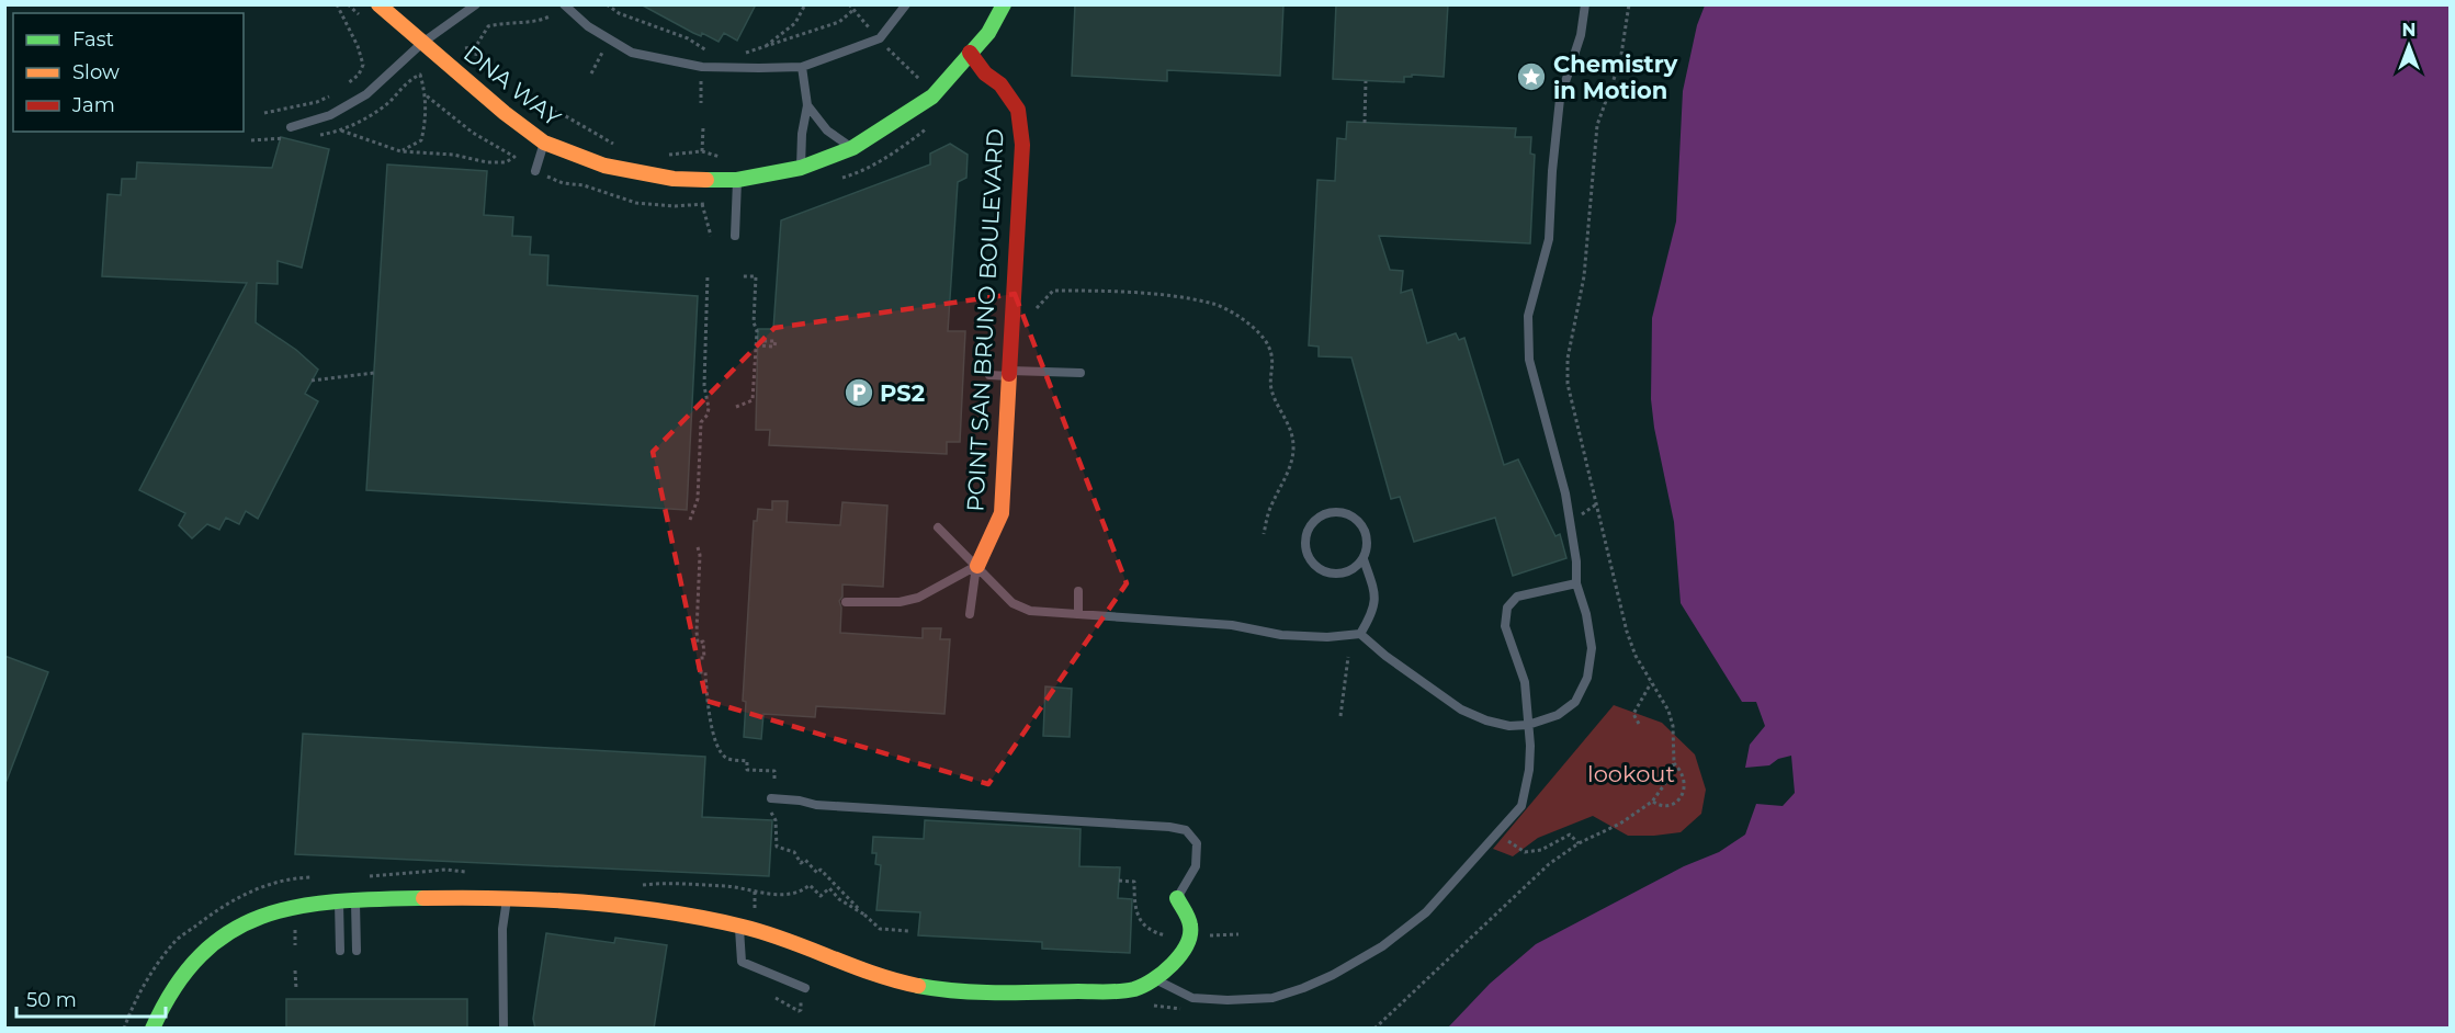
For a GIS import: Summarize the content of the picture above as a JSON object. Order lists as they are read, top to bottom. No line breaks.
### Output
{"streets":{"street":["DNA WAY","POINT SAN BRUNO BOULEVARD"]},"crossings":[["DNA WAY","POINT SAN BRUNO BOULEVARD"]],"parks":["lookout"],"places":{"place":["Chemistry in Motion"],"parking":["PS2"]},"legend":["Fast","Slow","Jam"],"scale_bar":"50 m","north":"top"}
